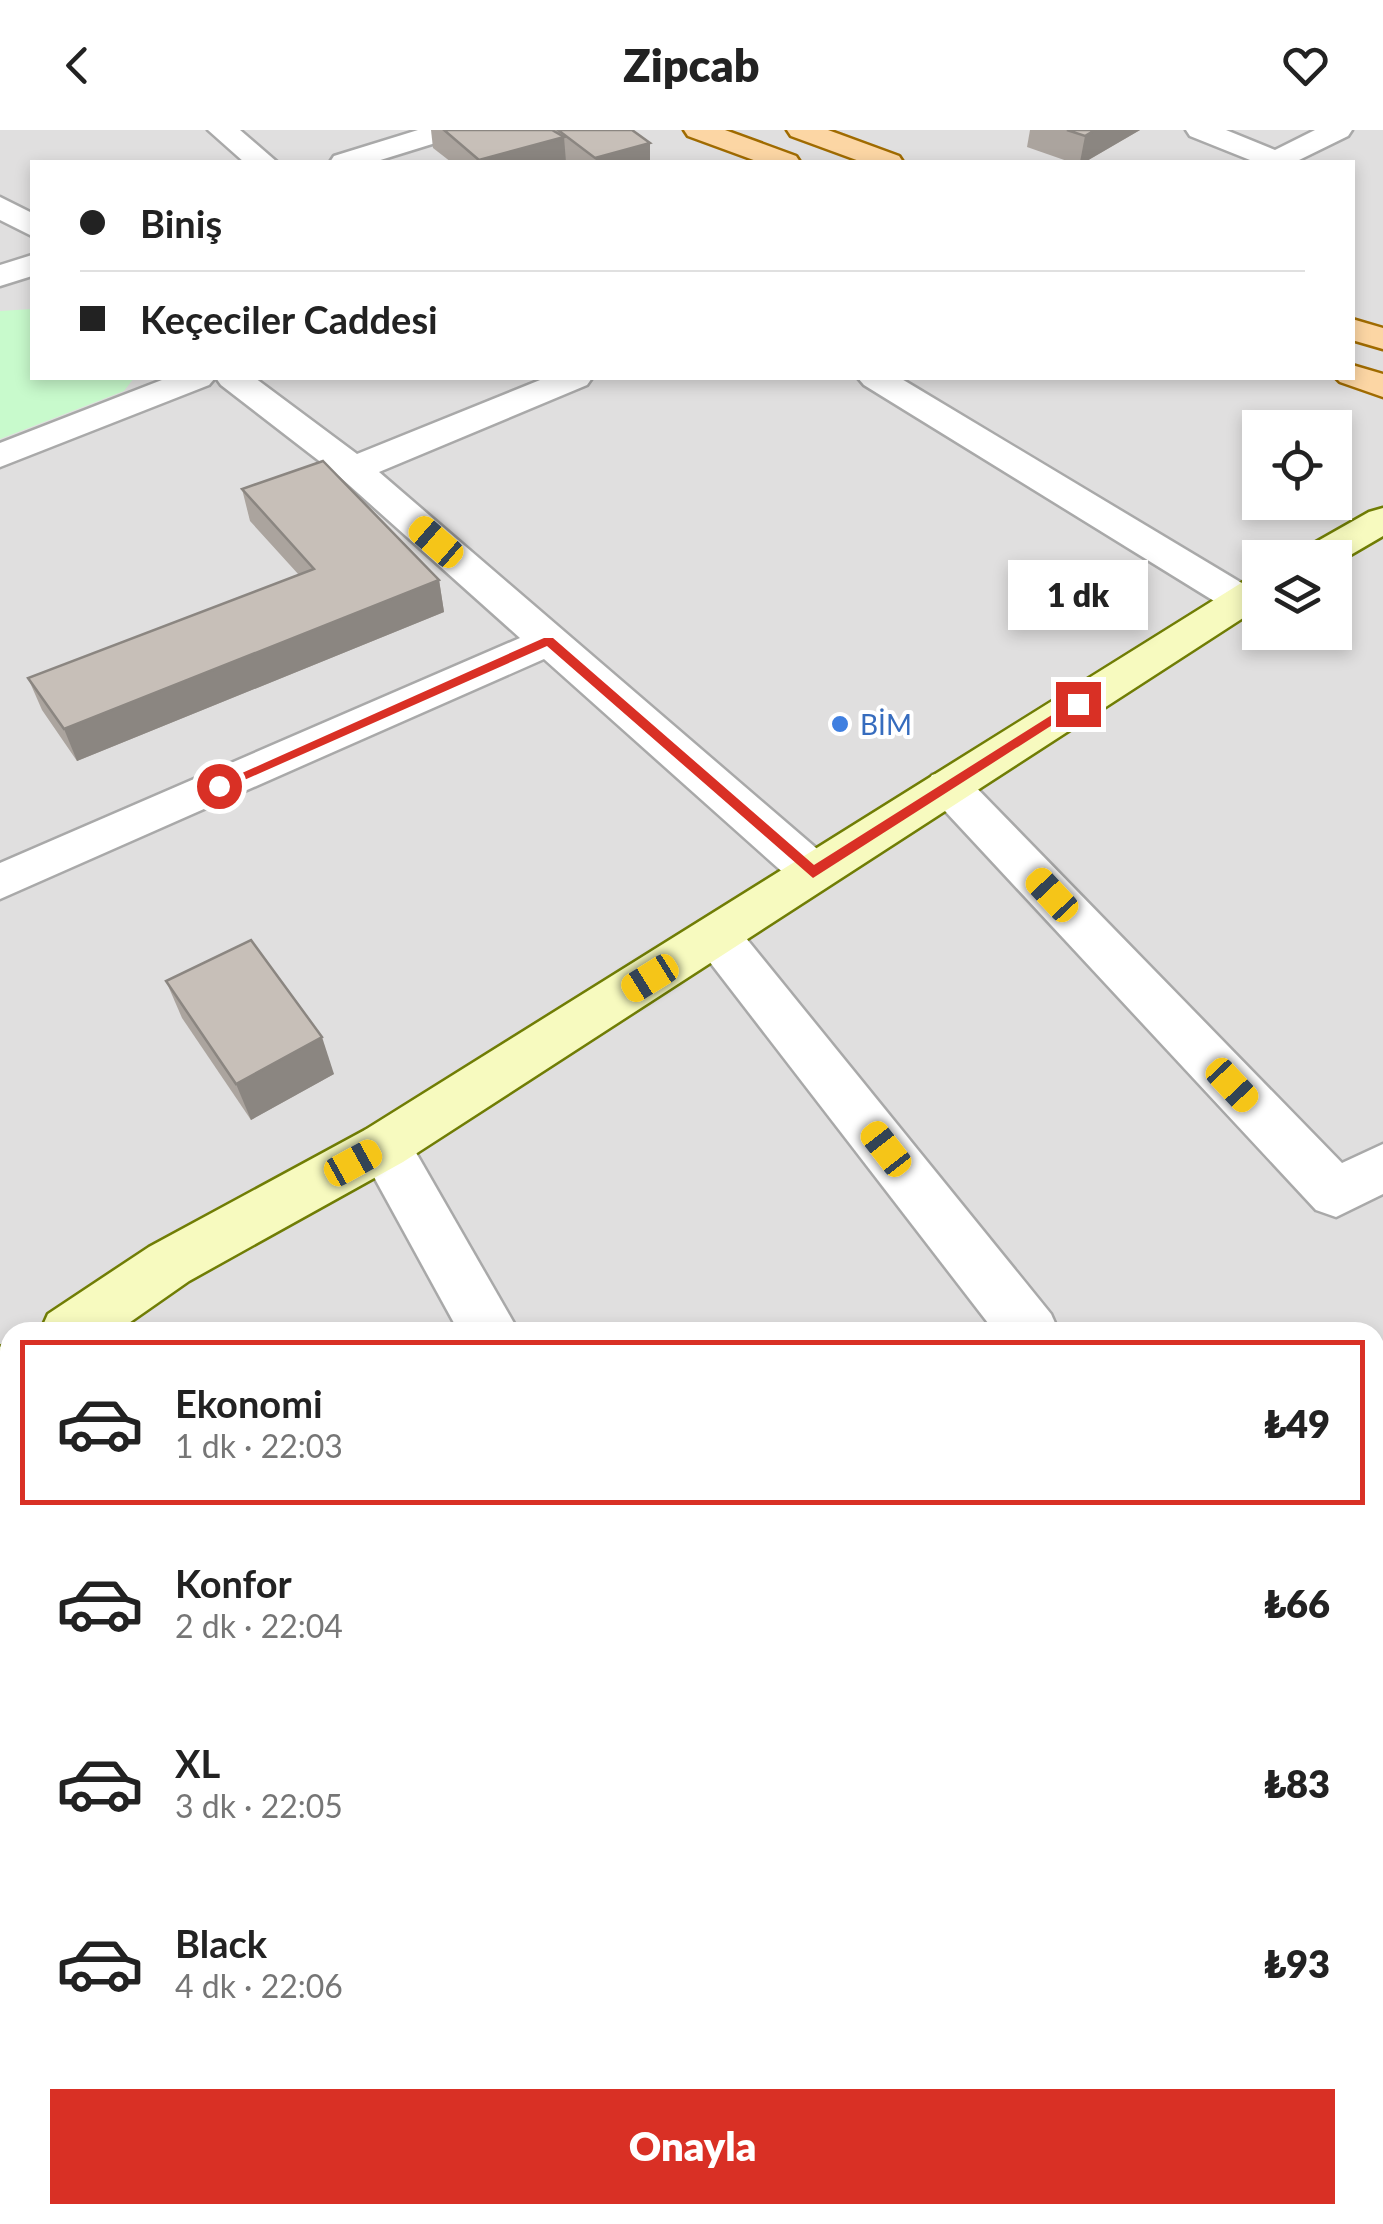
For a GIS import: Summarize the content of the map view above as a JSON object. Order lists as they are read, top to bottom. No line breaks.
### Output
{"places":["BİM"],"page":{"header":"Zipcab","banner":["Biniş","Keçeciler Caddesi"],"bubble":"1 dk","list":[{"name":"Ekonomi","note":"1 dk · 22:03","value":"₺49"},{"name":"Konfor","note":"2 dk · 22:04","value":"₺66"},{"name":"XL","note":"3 dk · 22:05","value":"₺83"},{"name":"Black","note":"4 dk · 22:06","value":"₺93"}],"buttons":"Onayla"}}
